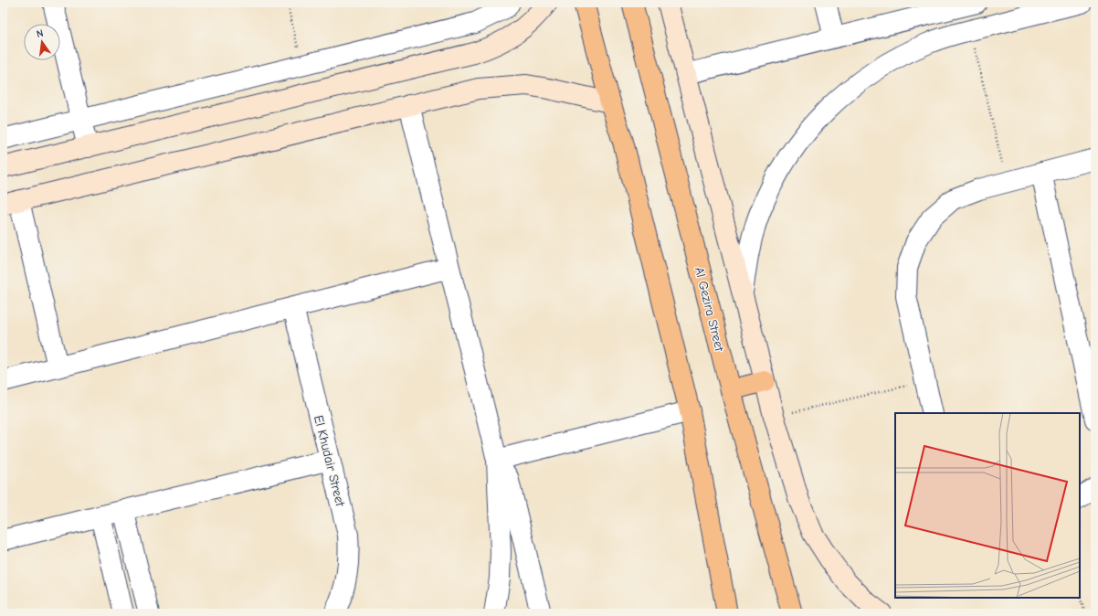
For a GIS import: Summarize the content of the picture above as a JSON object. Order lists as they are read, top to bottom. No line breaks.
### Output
{"streets":{"main road":["Al Gezira Street"],"street":["El Khudair Street"]},"north":"top"}
